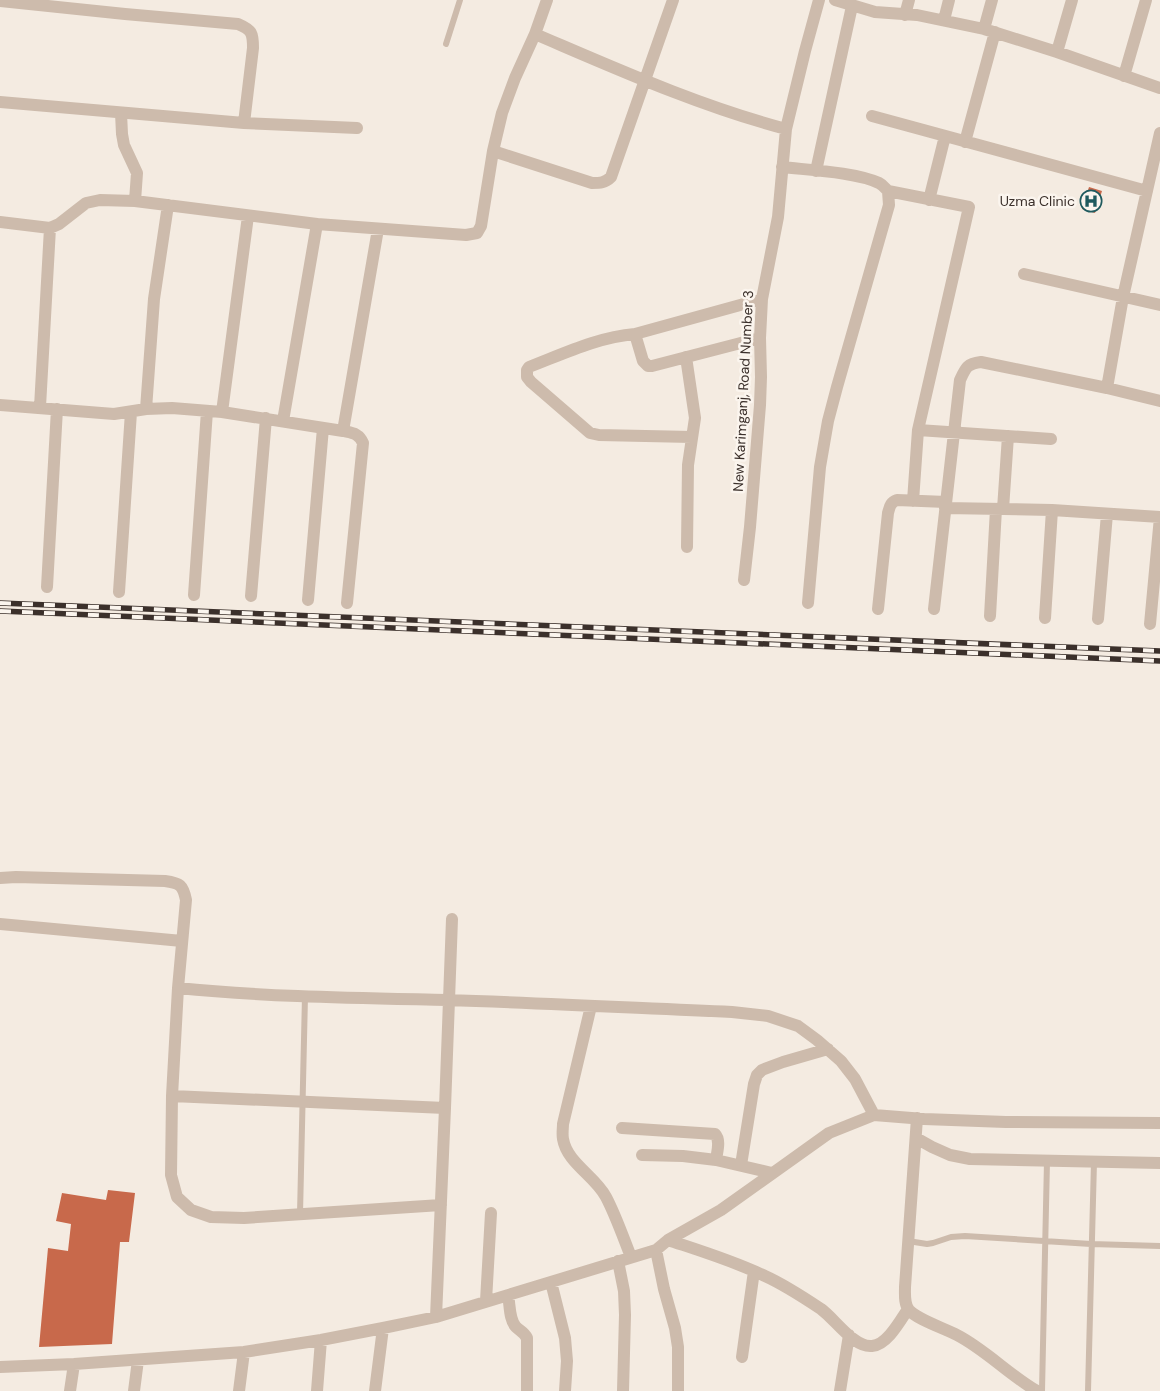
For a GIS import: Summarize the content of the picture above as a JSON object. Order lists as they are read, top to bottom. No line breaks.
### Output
{"streets":{"street":["New Karimganj, Road Number 3"]},"places":{"hospital":["Uzma Clinic"]}}
